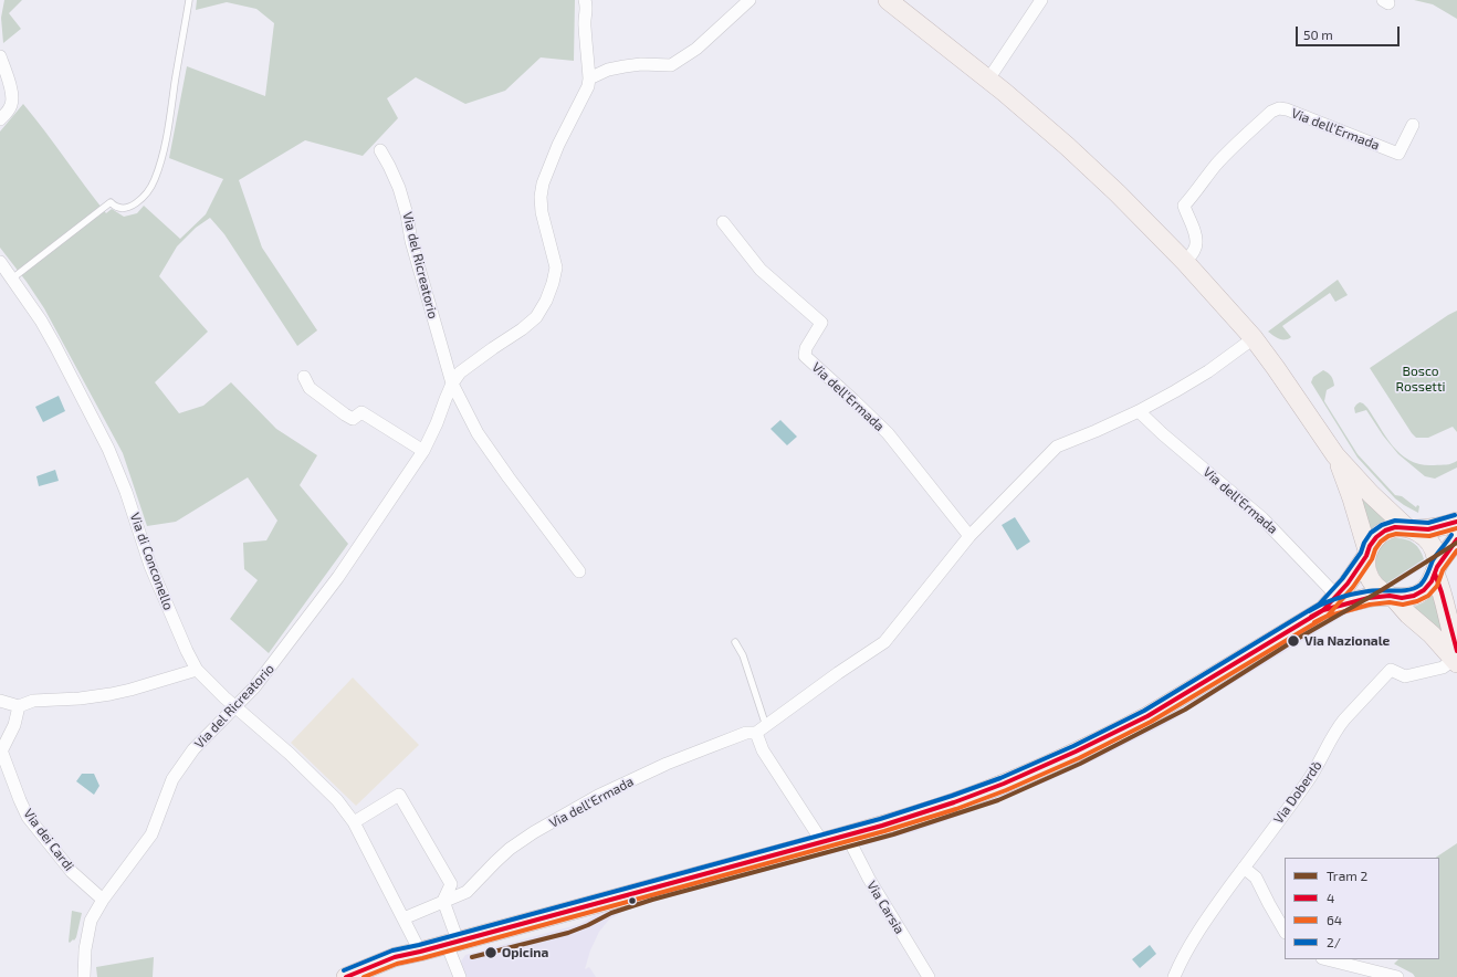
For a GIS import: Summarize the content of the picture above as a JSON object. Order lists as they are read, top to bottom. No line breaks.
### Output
{"streets":{"street":["Via dell'Ermada","Via del Ricreatorio","Via di Conconello","Via Doberdò","Via dei Cardi","Via Carsia"]},"crossings":[["Via dell'Ermada","Via di Conconello"],["Via del Ricreatorio","Via di Conconello"],["Via del Ricreatorio","Via dei Cardi"]],"parks":["Bosco Rossetti"],"places":["Via Nazionale","Opicina"],"lines":["transit line 2/","transit line 4","transit line 64","tram line 2"],"legend":["Tram 2","4","64","2/"],"scale_bar":"50 m"}
